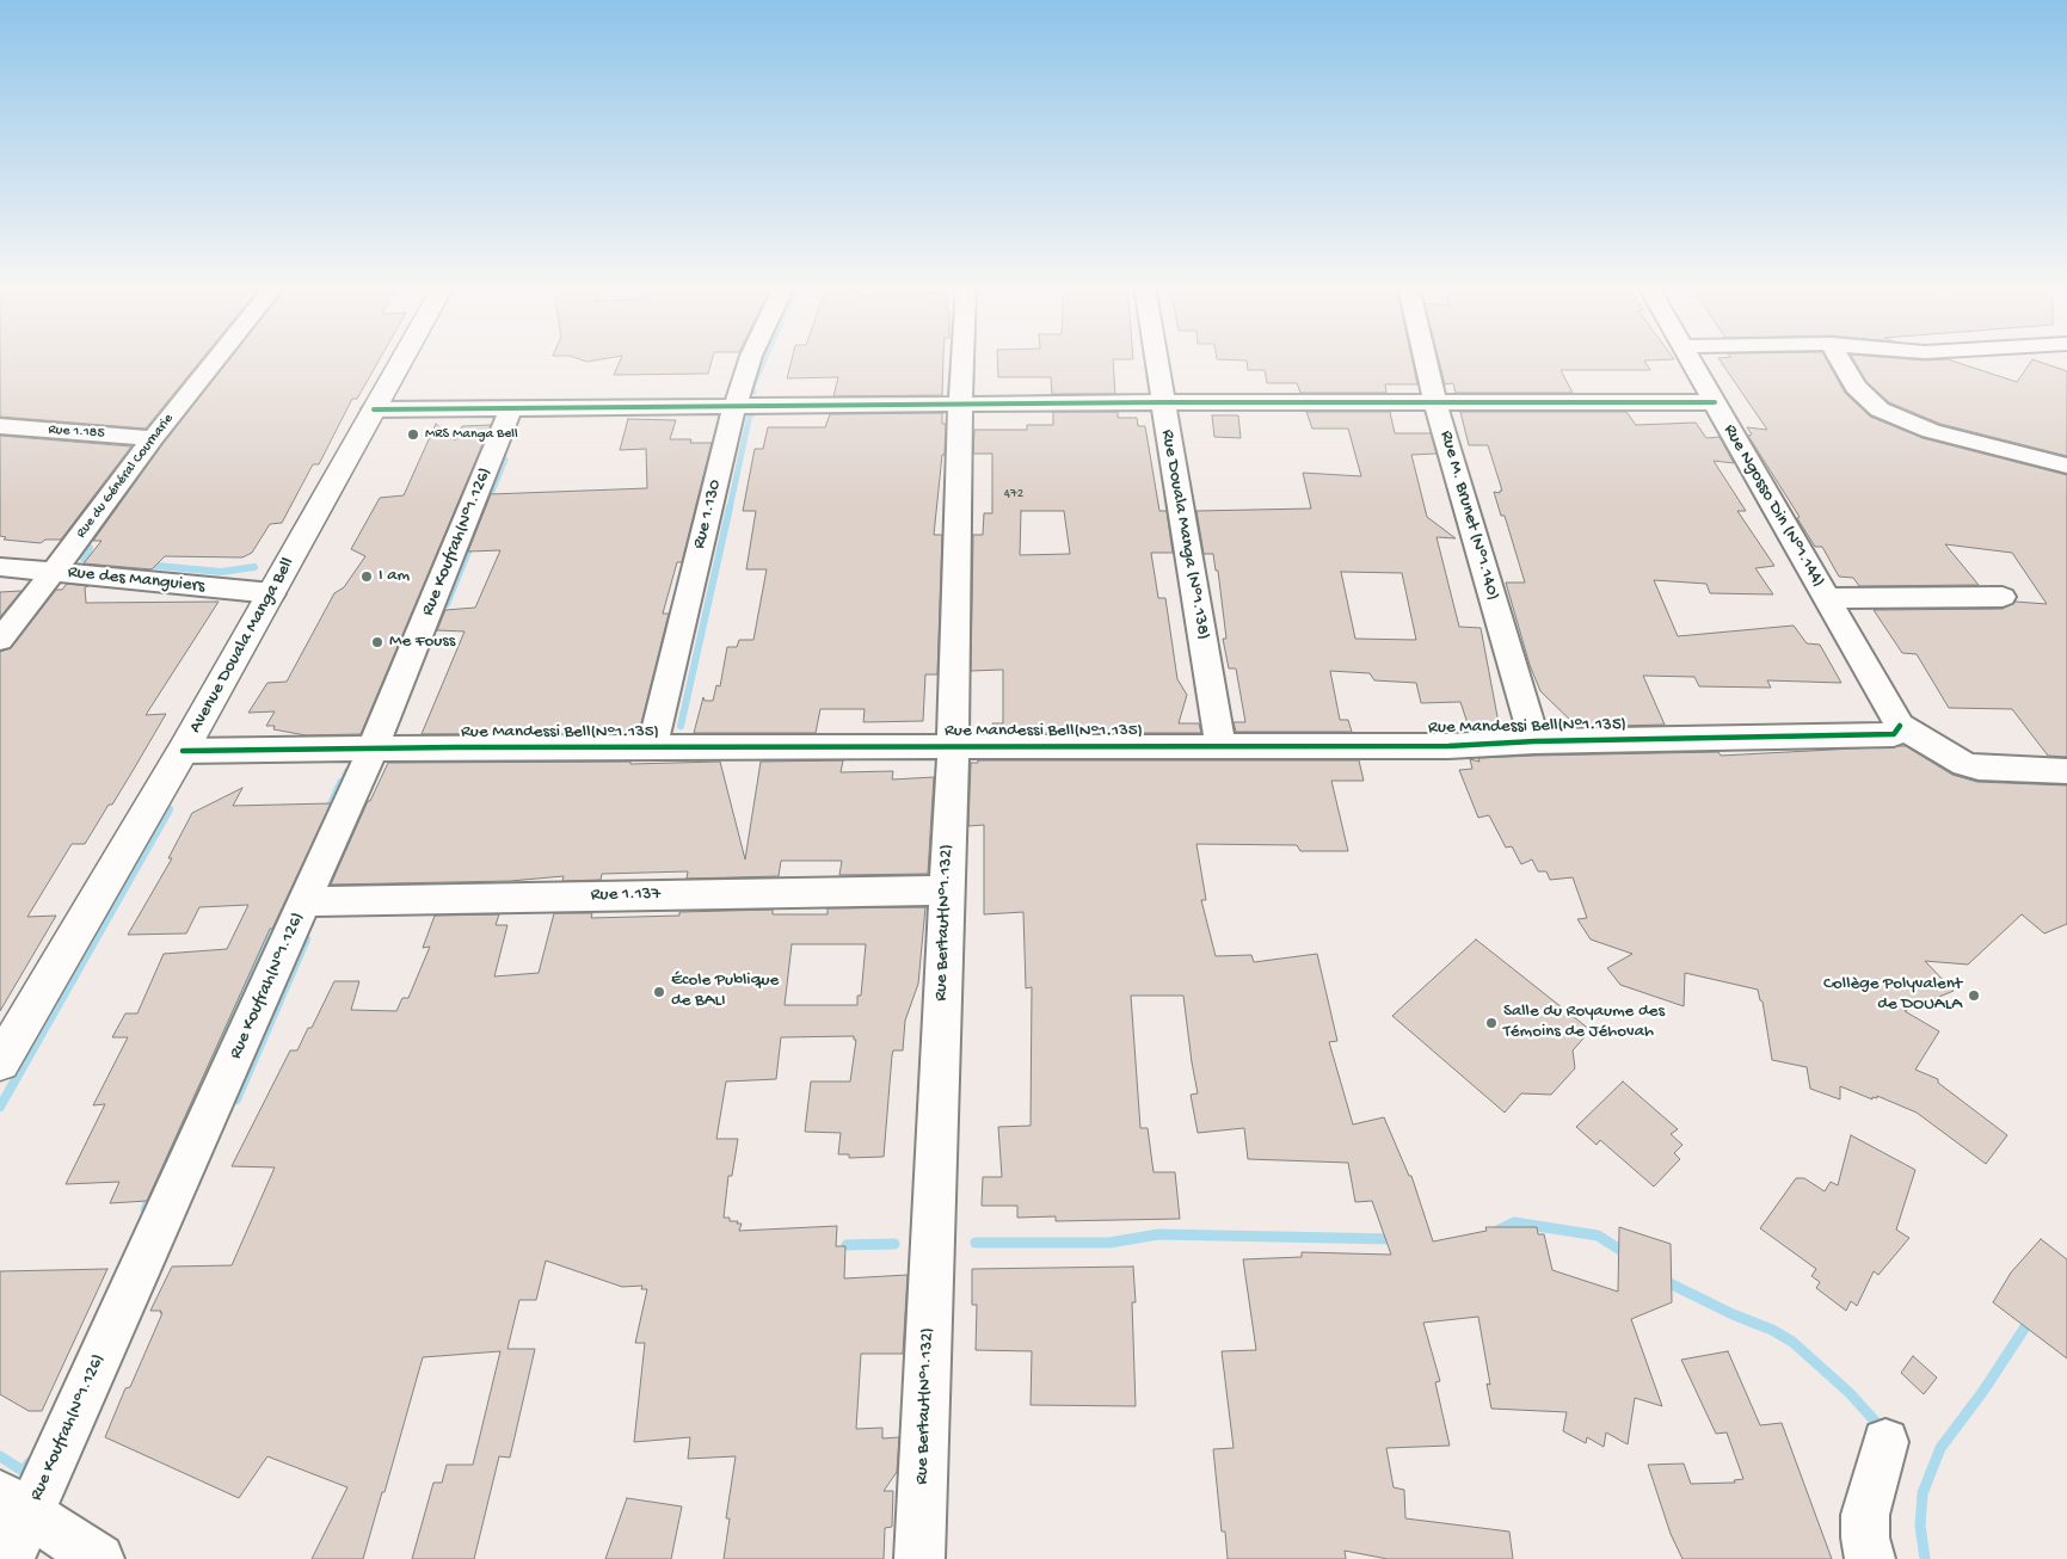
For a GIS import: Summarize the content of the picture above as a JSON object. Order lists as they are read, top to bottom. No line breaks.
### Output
{"streets":{"street":["Rue 1.185","Rue du Général Cournarie","Rue Ngosso Din (N°1.144)","Rue 1.130","Rue M. Brunet (N°1.140)","Rue Douala Manga (N°1.138)","Rue Koufrah(N°1.126)","Rue des Manguiers","Avenue Douala Manga Bell","Rue Mandessi Bell(N°1.135)","Rue 1.137","Rue Bertaut(N°1.132)"]},"crossings":[["Rue 1.185","Rue du Général Cournarie"],["Rue du Général Cournarie","Rue des Manguiers"],["Rue Ngosso Din (N°1.144)","Rue Mandessi Bell(N°1.135)"],["Rue 1.130","Rue Mandessi Bell(N°1.135)"],["Rue M. Brunet (N°1.140)","Rue Mandessi Bell(N°1.135)"],["Rue Douala Manga (N°1.138)","Rue Mandessi Bell(N°1.135)"],["Rue Koufrah(N°1.126)","Rue Mandessi Bell(N°1.135)"],["Rue Koufrah(N°1.126)","Rue 1.137"],["Rue des Manguiers","Avenue Douala Manga Bell"],["Avenue Douala Manga Bell","Rue Mandessi Bell(N°1.135)"],["Rue Mandessi Bell(N°1.135)","Rue Bertaut(N°1.132)"],["Rue 1.137","Rue Bertaut(N°1.132)"]],"places":["MRS Manga Bell","I am","Me Fouss","École Publique de BALI","Collège Polyvalent de DOUALA","Salle du Royaume des Témoins de Jéhovah"],"house_numbers":["472"]}
